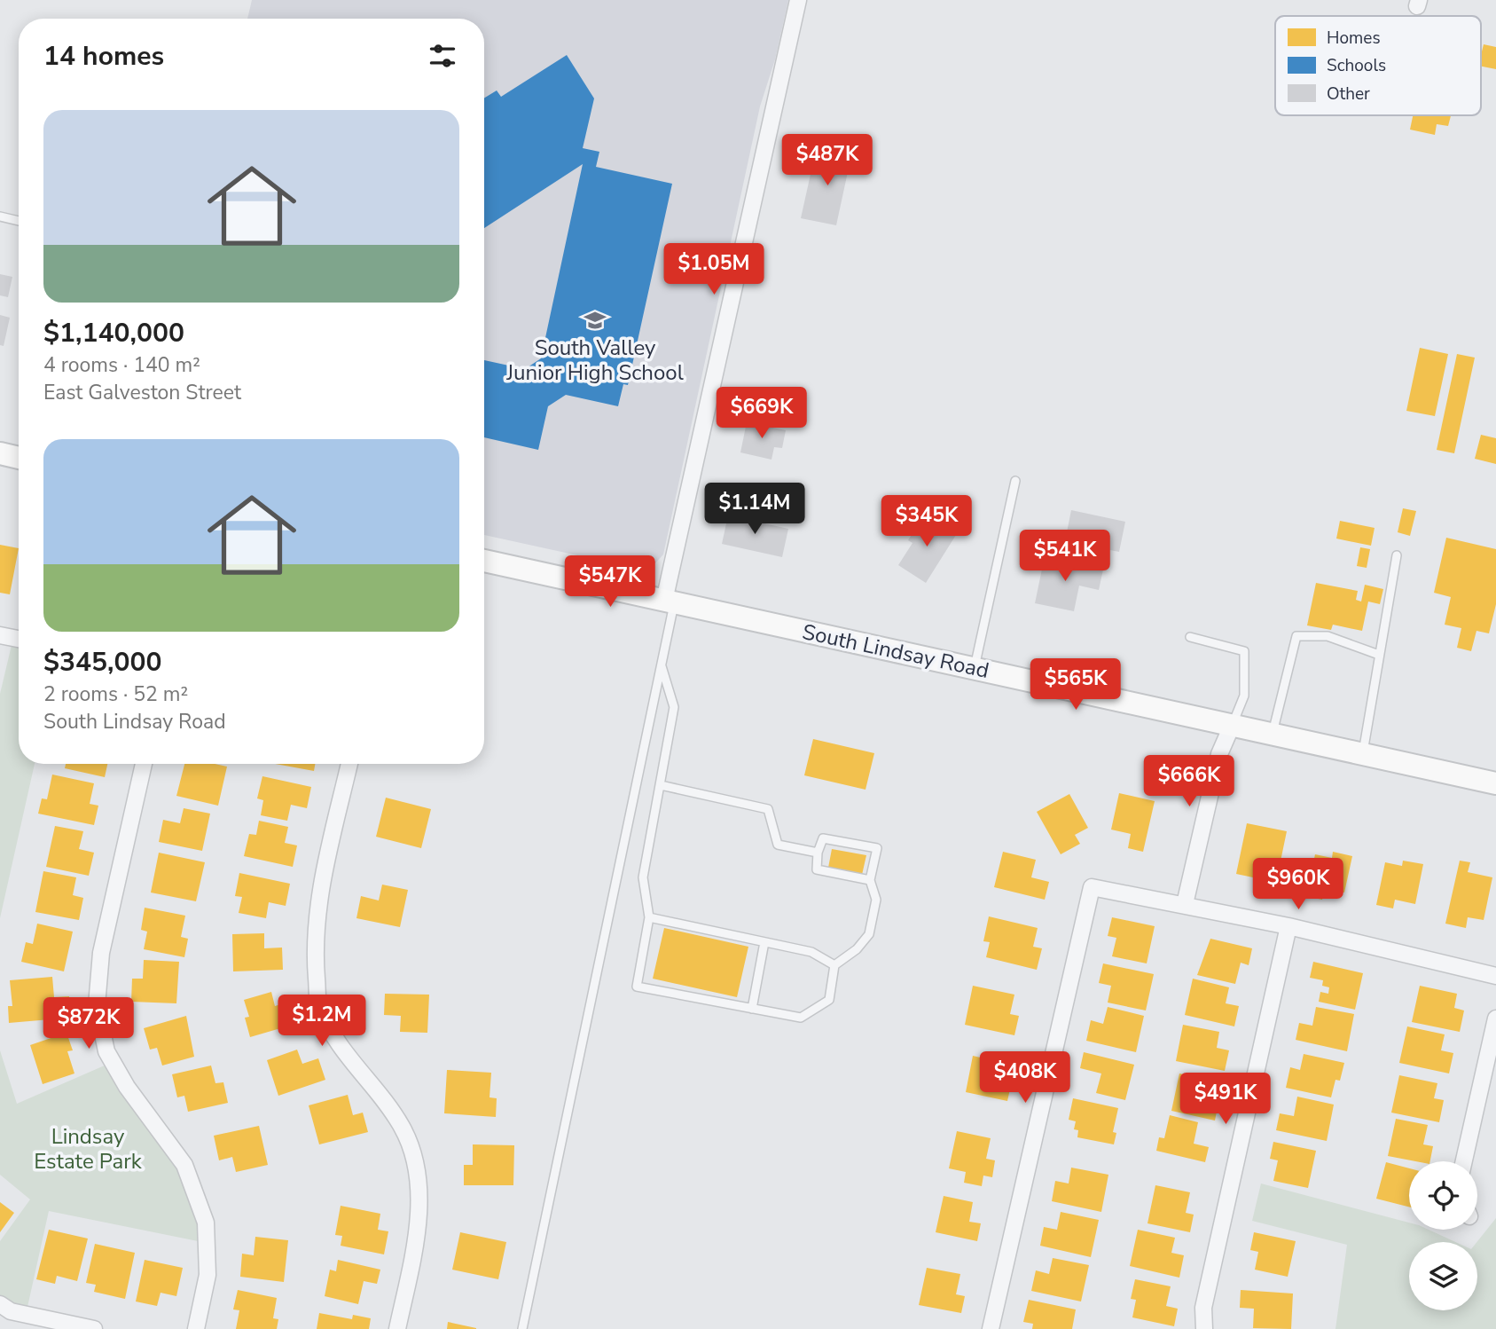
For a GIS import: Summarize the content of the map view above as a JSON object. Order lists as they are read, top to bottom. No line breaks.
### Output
{"streets":{"main road":["South Lindsay Road"]},"parks":["Lindsay Estate Park"],"places":{"school or university":["South Valley Junior High School"]},"legend":["Homes","Schools","Other"],"page":{"heading":"14 homes","list":[{"name":"$1,140,000","note":"4 rooms · 140 m² · East Galveston Street"},{"name":"$345,000","note":"2 rooms · 52 m² · South Lindsay Road"}],"price":["$487K","$1.05M","$669K","$1.14M","$345K","$541K","$547K","$565K","$666K","$960K","$1.2M","$872K","$408K","$491K"]}}
